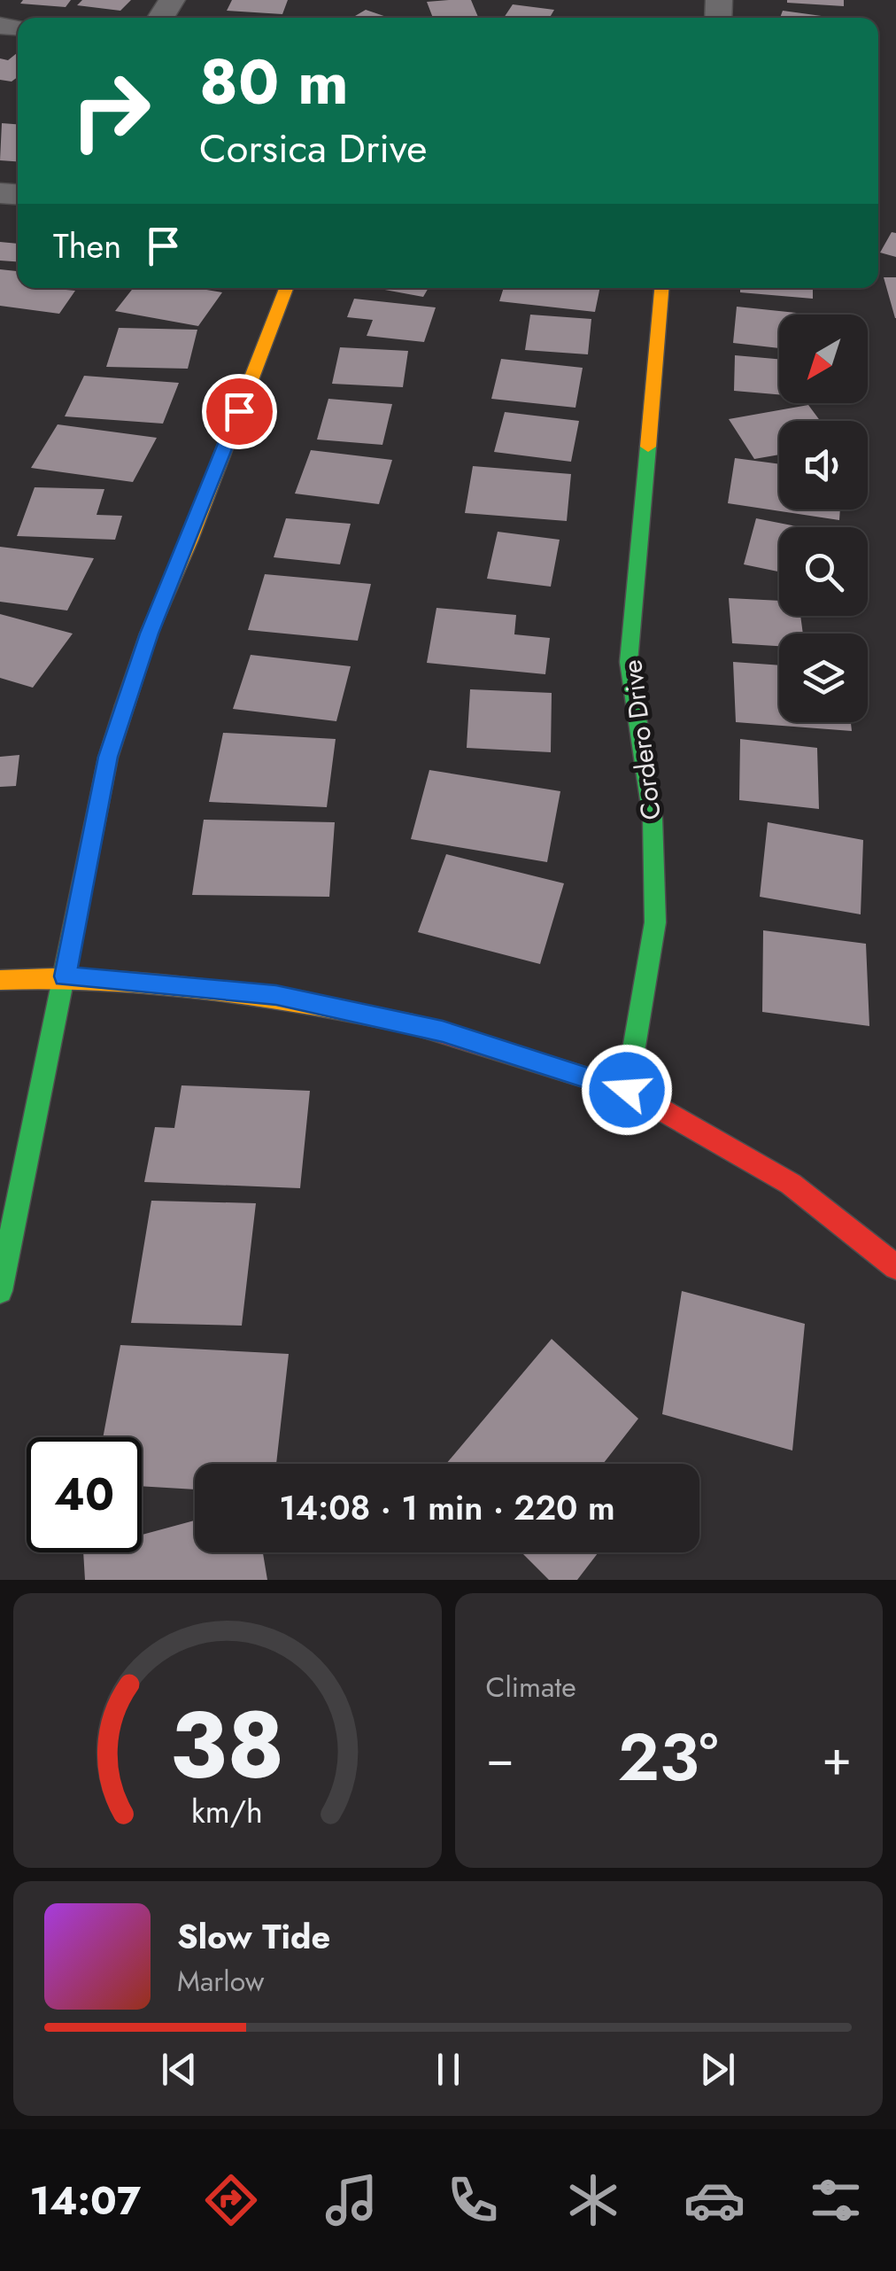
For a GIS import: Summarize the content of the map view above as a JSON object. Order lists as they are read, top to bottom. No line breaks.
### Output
{"streets":{"street":["Cordero Drive"]},"north":"bottom left","page":{"turn":["80 m","Corsica Drive"],"then":"Then","limit":"40","trip":"14:08 · 1 min · 220 m","tile":"Climate","heat":["−","23°","+"],"song":["Slow Tide","Marlow"],"tabs":"14:07","gauge":["38","km/h"]}}
